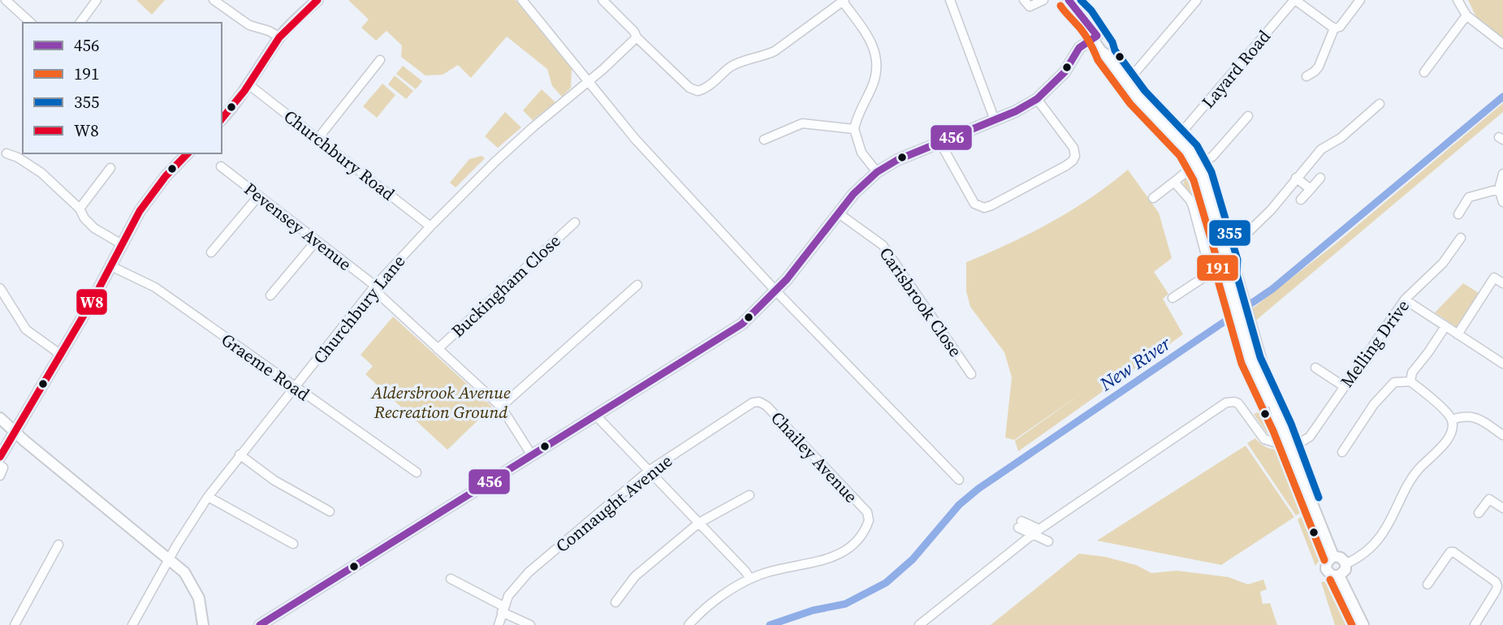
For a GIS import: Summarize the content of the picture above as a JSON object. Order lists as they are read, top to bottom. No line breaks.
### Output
{"streets":{"street":["Layard Road","Churchbury Road","Pevensey Avenue","Buckingham Close","Carisbrook Close","Churchbury Lane","Melling Drive","Graeme Road","Chailey Avenue","Connaught Avenue"]},"crossings":[["Churchbury Road","Churchbury Lane"],["Pevensey Avenue","Buckingham Close"],["Pevensey Avenue","Churchbury Lane"],["Churchbury Lane","Graeme Road"],["Chailey Avenue","Connaught Avenue"]],"water":["New River"],"parks":["Aldersbrook Avenue Recreation Ground"],"lines":["transit line 456","transit line 355","transit line W8","transit line 191"],"legend":["456","191","355","W8"]}
